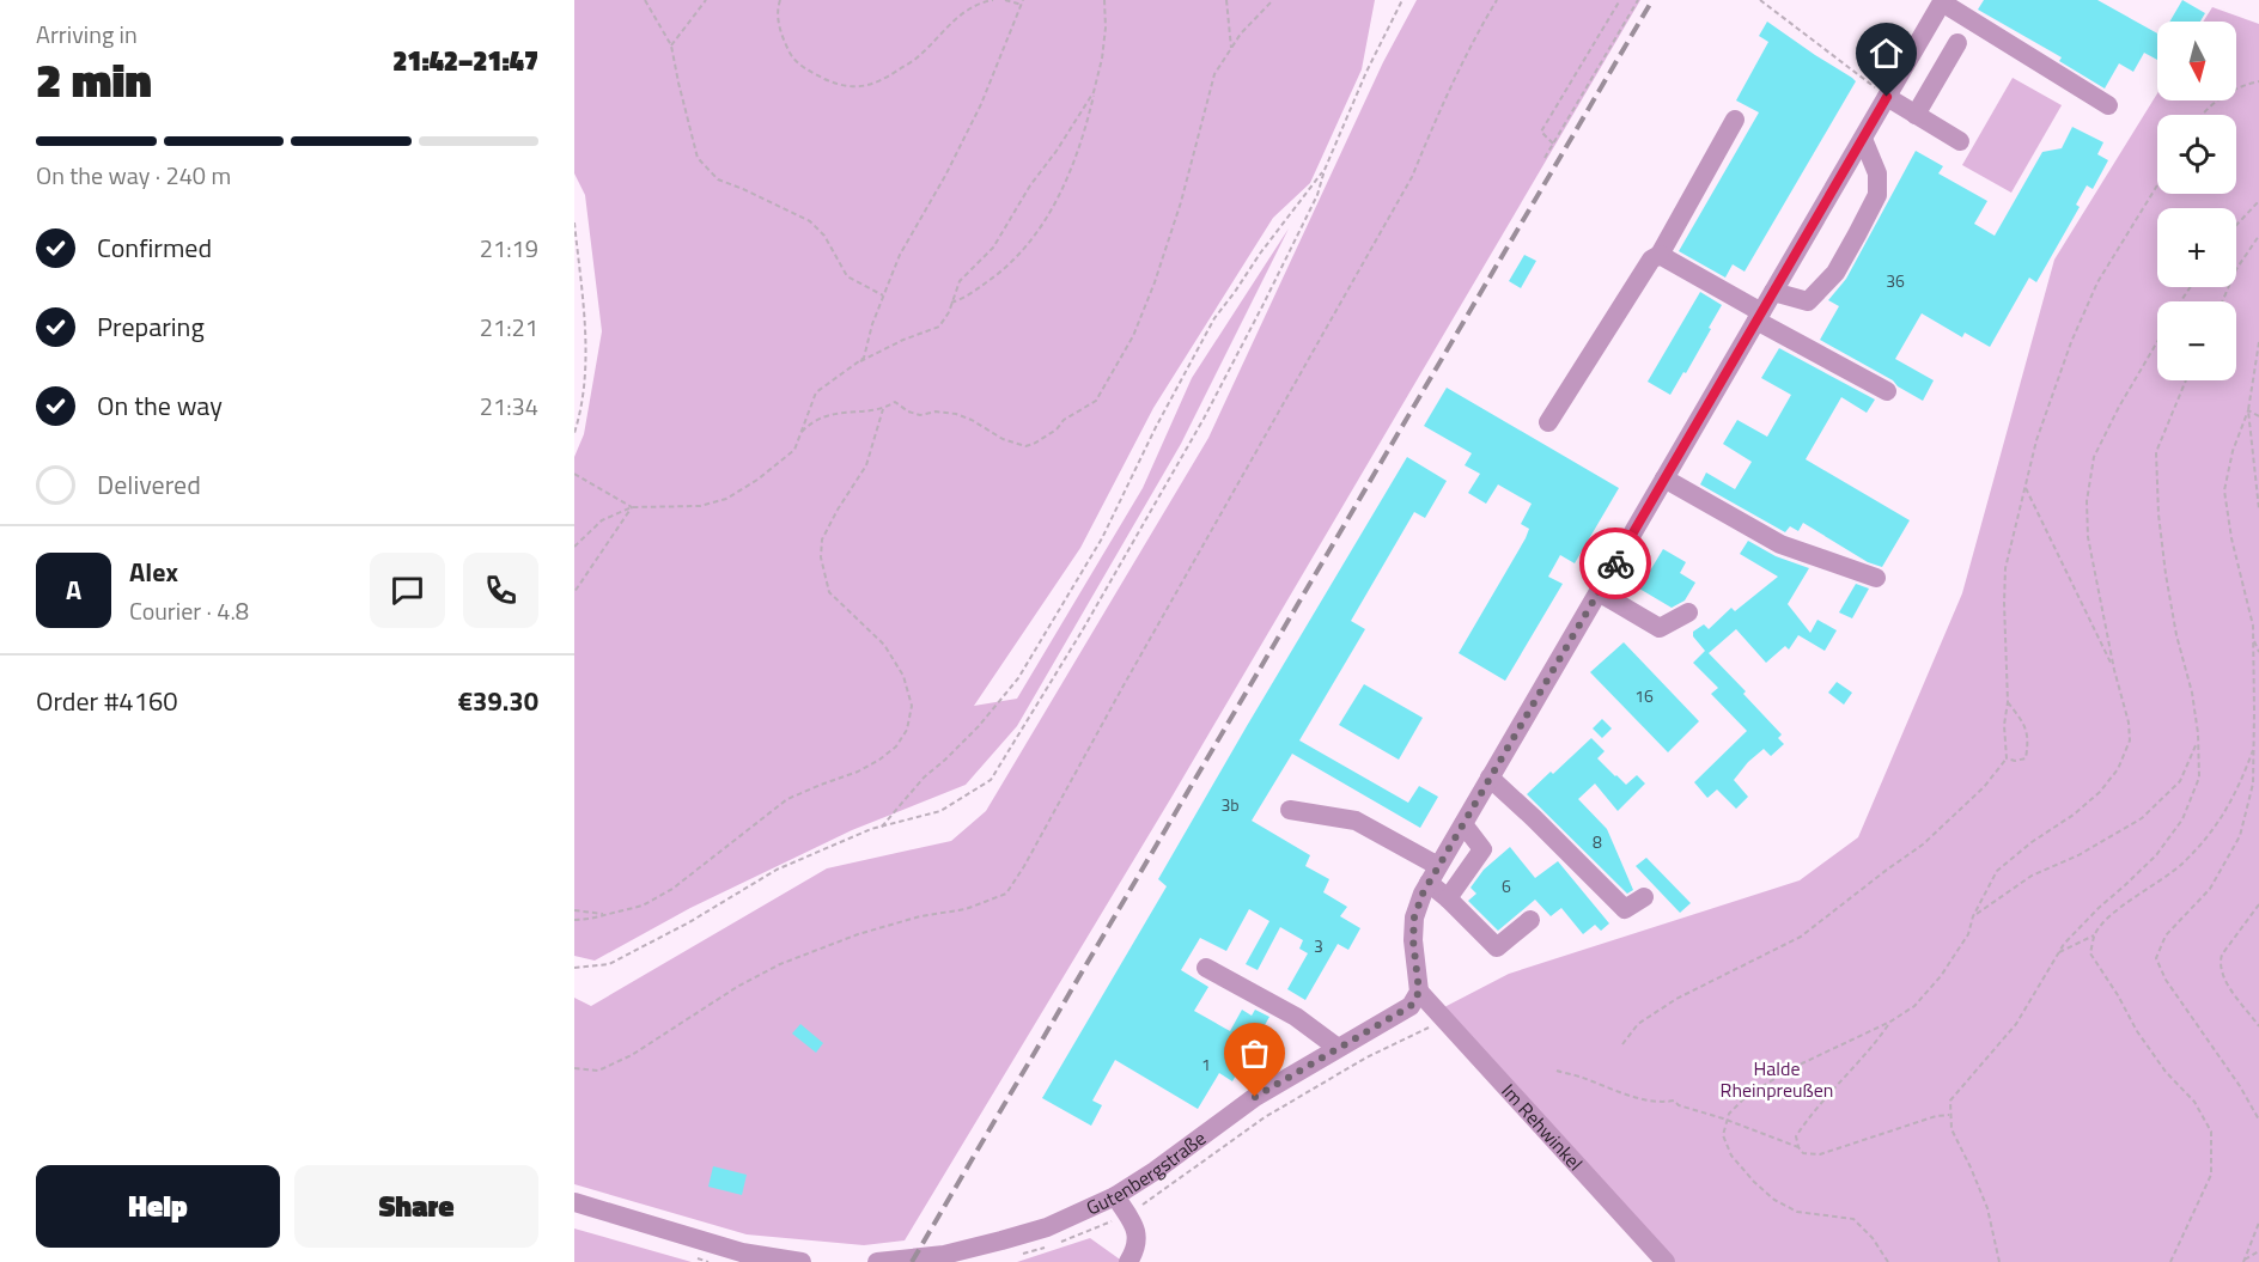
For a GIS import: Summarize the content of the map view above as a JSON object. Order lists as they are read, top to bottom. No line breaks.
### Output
{"streets":{"street":["Im Rehwinkel","Gutenbergstraße"]},"crossings":[["Im Rehwinkel","Gutenbergstraße"]],"parks":["Halde Rheinpreußen"],"house_numbers":["36","16","3b","8","6","3","1"],"north":"bottom","page":{"heading":["2 min","Arriving in","21:42–21:47"],"panel":["Alex","Courier · 4.8","Order #4160","€39.30"],"map_buttons":["+","−"],"bar":"On the way · 240 m","list":[["Confirmed","21:19"],["Preparing","21:21"],["On the way","21:34"],"Delivered"],"round":"A","buttons":["Help","Share"]}}
